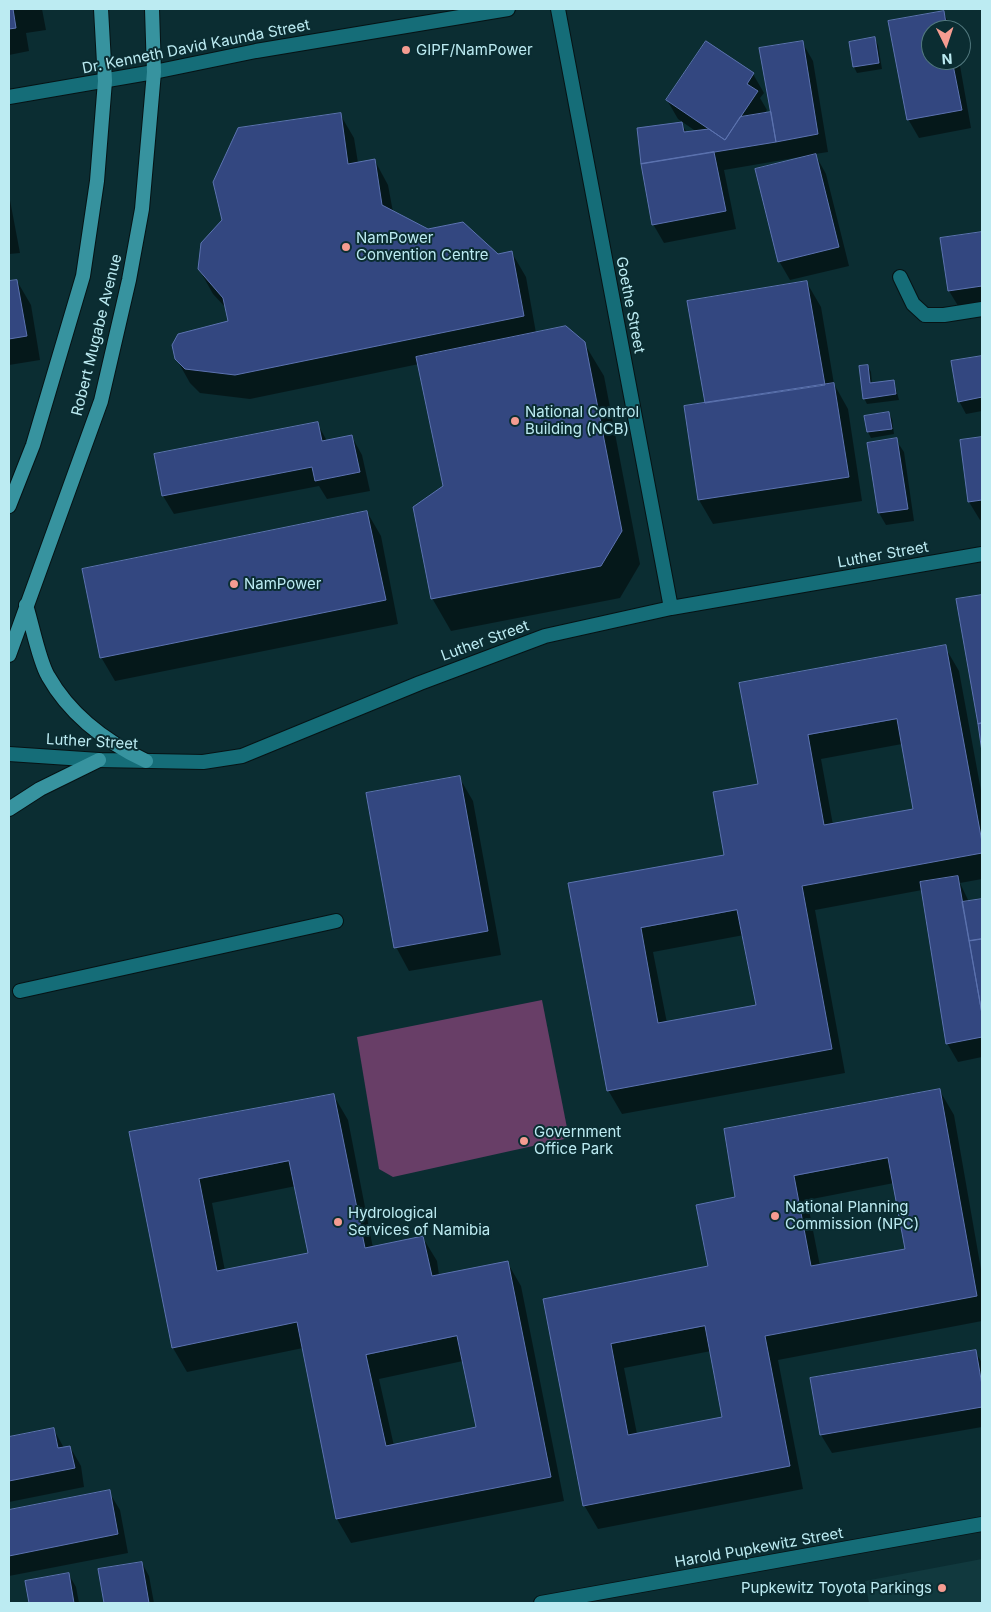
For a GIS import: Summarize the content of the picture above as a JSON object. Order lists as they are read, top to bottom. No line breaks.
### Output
{"streets":{"main road":["Robert Mugabe Avenue"],"street":["Dr. Kenneth David Kaunda Street","Goethe Street","Luther Street","Harold Pupkewitz Street"]},"crossings":[["Dr. Kenneth David Kaunda Street","Robert Mugabe Avenue"],["Goethe Street","Luther Street"]],"places":["GIPF/NamPower","NamPower Convention Centre","National Control Building (NCB)","NamPower","Government Office Park","National Planning Commission (NPC)","Hydrological Services of Namibia","Pupkewitz Toyota Parkings"],"north":"bottom"}
